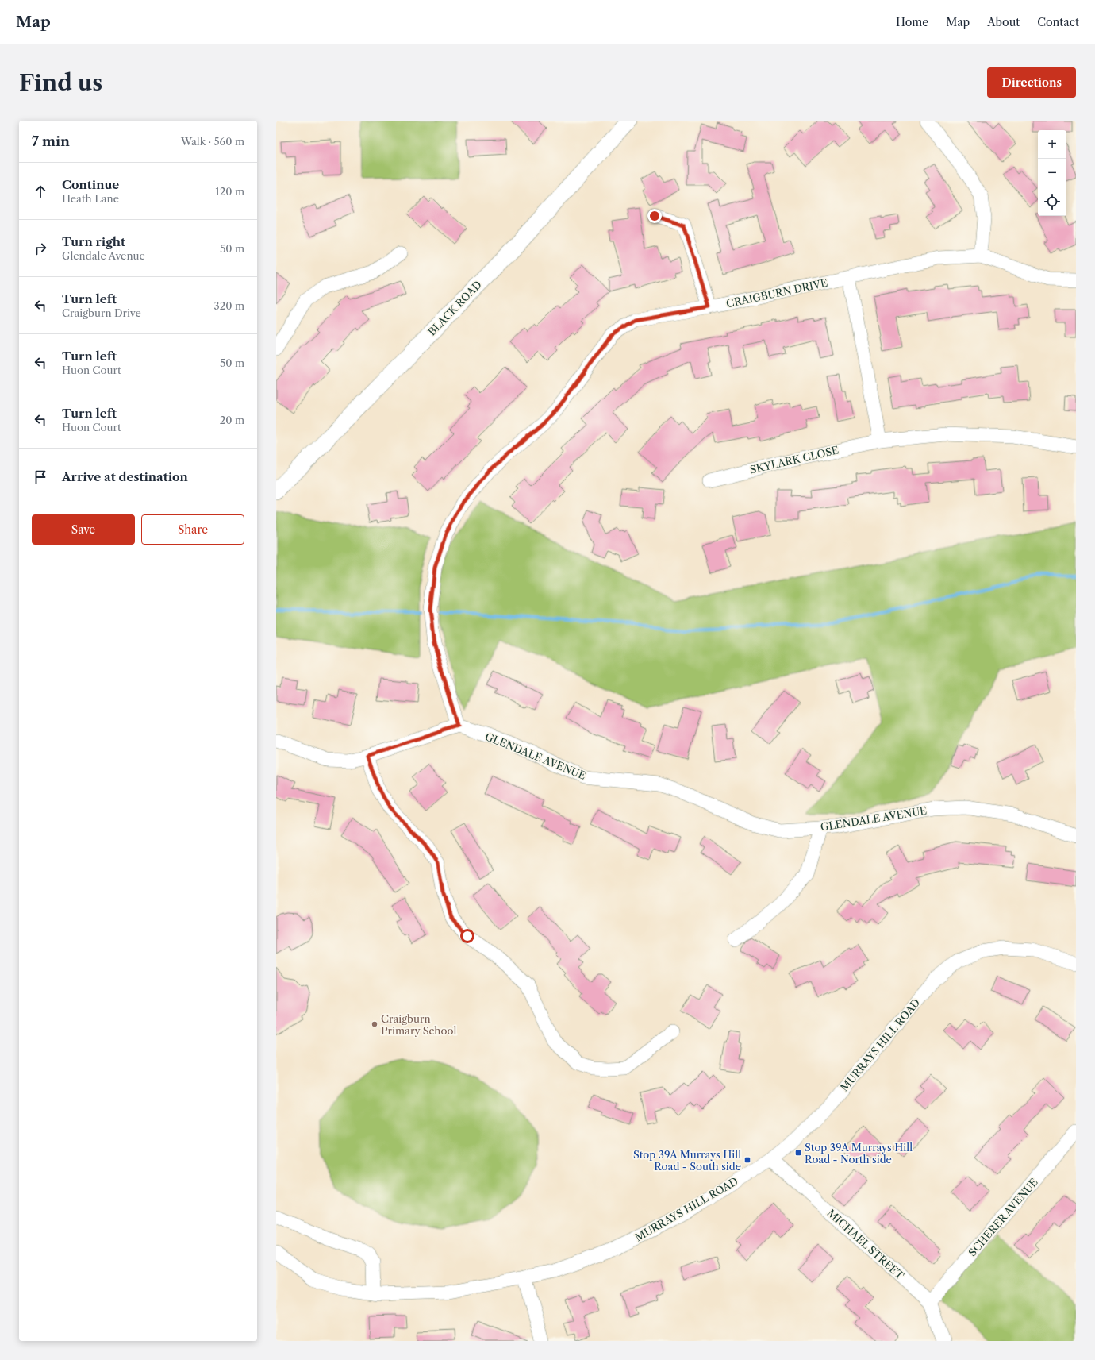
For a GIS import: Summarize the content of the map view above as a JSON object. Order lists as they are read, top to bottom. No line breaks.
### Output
{"streets":{"main road":["BLACK ROAD"],"street":["CRAIGBURN DRIVE","SKYLARK CLOSE","GLENDALE AVENUE","MURRAYS HILL ROAD","SCHERER AVENUE","MICHAEL STREET"]},"crossings":[["CRAIGBURN DRIVE","GLENDALE AVENUE"],["MURRAYS HILL ROAD","MICHAEL STREET"],["SCHERER AVENUE","MICHAEL STREET"]],"places":{"other":["Craigburn Primary School"],"transit":["Stop 39A Murrays Hill Road - North side","Stop 39A Murrays Hill Road - South side"]},"page":{"header":"Map","nav":["Home","Map","About","Contact"],"buttons":["Directions",["Save","Share"]],"title":"Find us","heading":["7 min","Walk · 560 m"],"map_buttons":["+","−"],"list":[["Continue","Heath Lane","120 m"],["Turn right","Glendale Avenue","50 m"],["Turn left","Craigburn Drive","320 m"],["Turn left","Huon Court","50 m"],["Turn left","Huon Court","20 m"],"Arrive at destination"]}}
